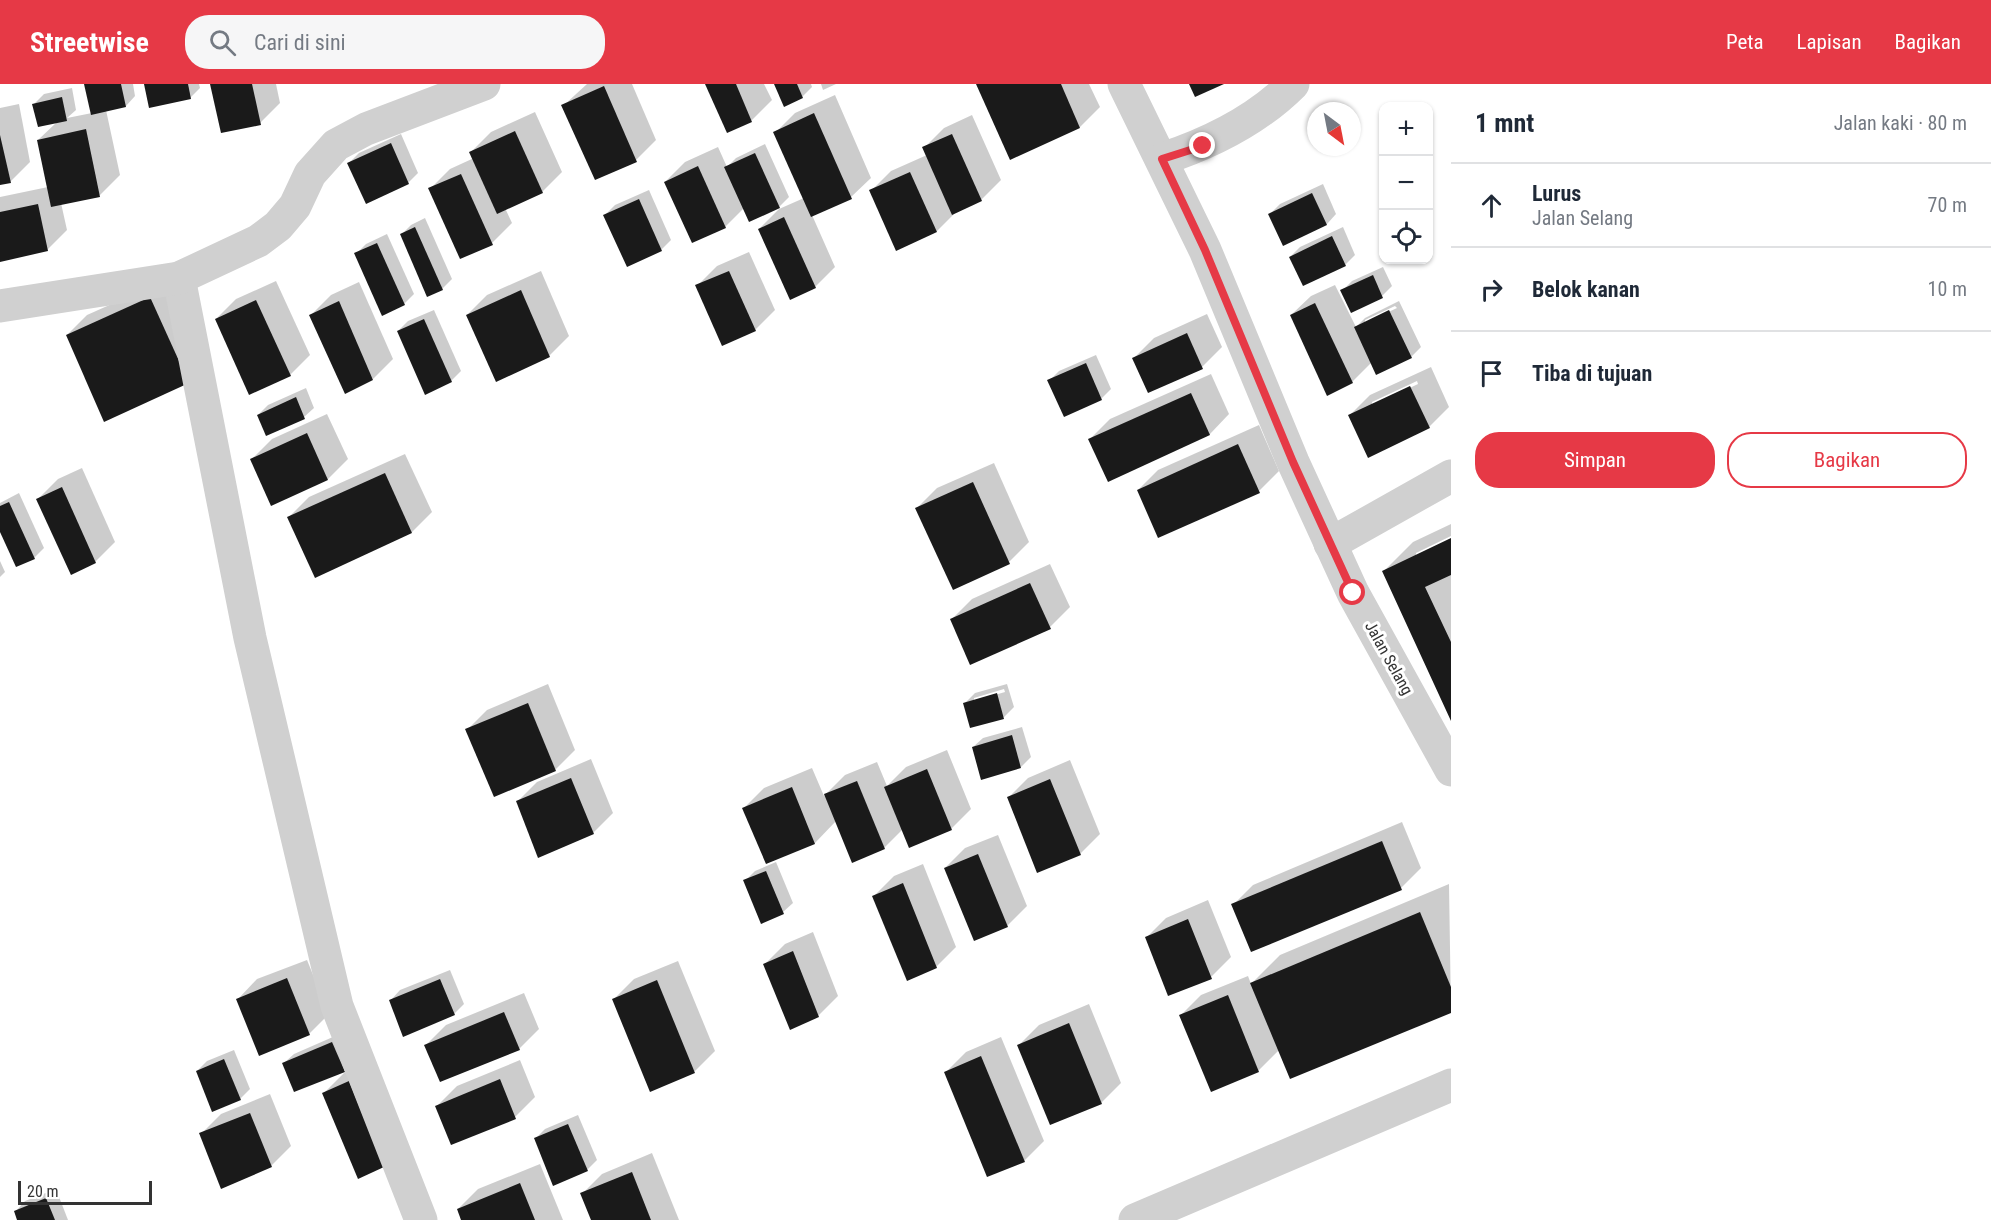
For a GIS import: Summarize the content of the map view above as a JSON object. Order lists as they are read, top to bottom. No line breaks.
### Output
{"streets":{"street":["Jalan Selang"]},"scale_bar":"20 m","north":"bottom right","page":{"header":"Streetwise","search":"Cari di sini","nav":["Peta","Lapisan","Bagikan"],"heading":["1 mnt","Jalan kaki · 80 m"],"map_buttons":["+","−"],"list":[["Lurus","Jalan Selang","70 m"],["Belok kanan","10 m"],"Tiba di tujuan"],"buttons":["Simpan","Bagikan"],"scale":"20 m"}}
